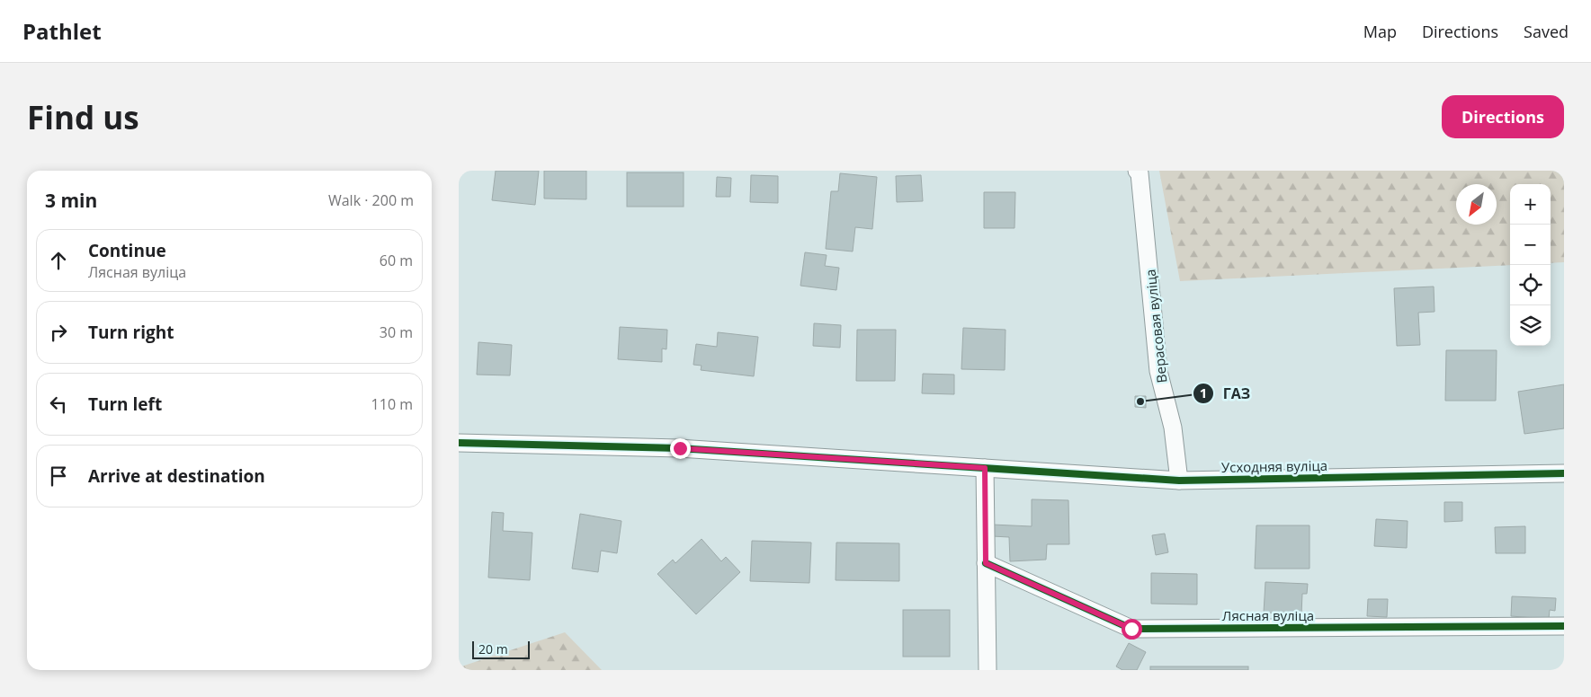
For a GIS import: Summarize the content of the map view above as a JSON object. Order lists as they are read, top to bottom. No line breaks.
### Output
{"streets":{"street":["Верасовая вуліца","Усходняя вуліца","Лясная вуліца"]},"crossings":[["Верасовая вуліца","Усходняя вуліца"]],"places":["ГАЗ"],"scale_bar":"20 m","north":"bottom left","page":{"header":"Pathlet","nav":["Map","Directions","Saved"],"buttons":"Directions","title":"Find us","heading":["3 min","Walk · 200 m"],"map_buttons":["+","−"],"list":[["Continue","Лясная вуліца","60 m"],["Turn right","30 m"],["Turn left","110 m"],"Arrive at destination"],"scale":"20 m"}}
